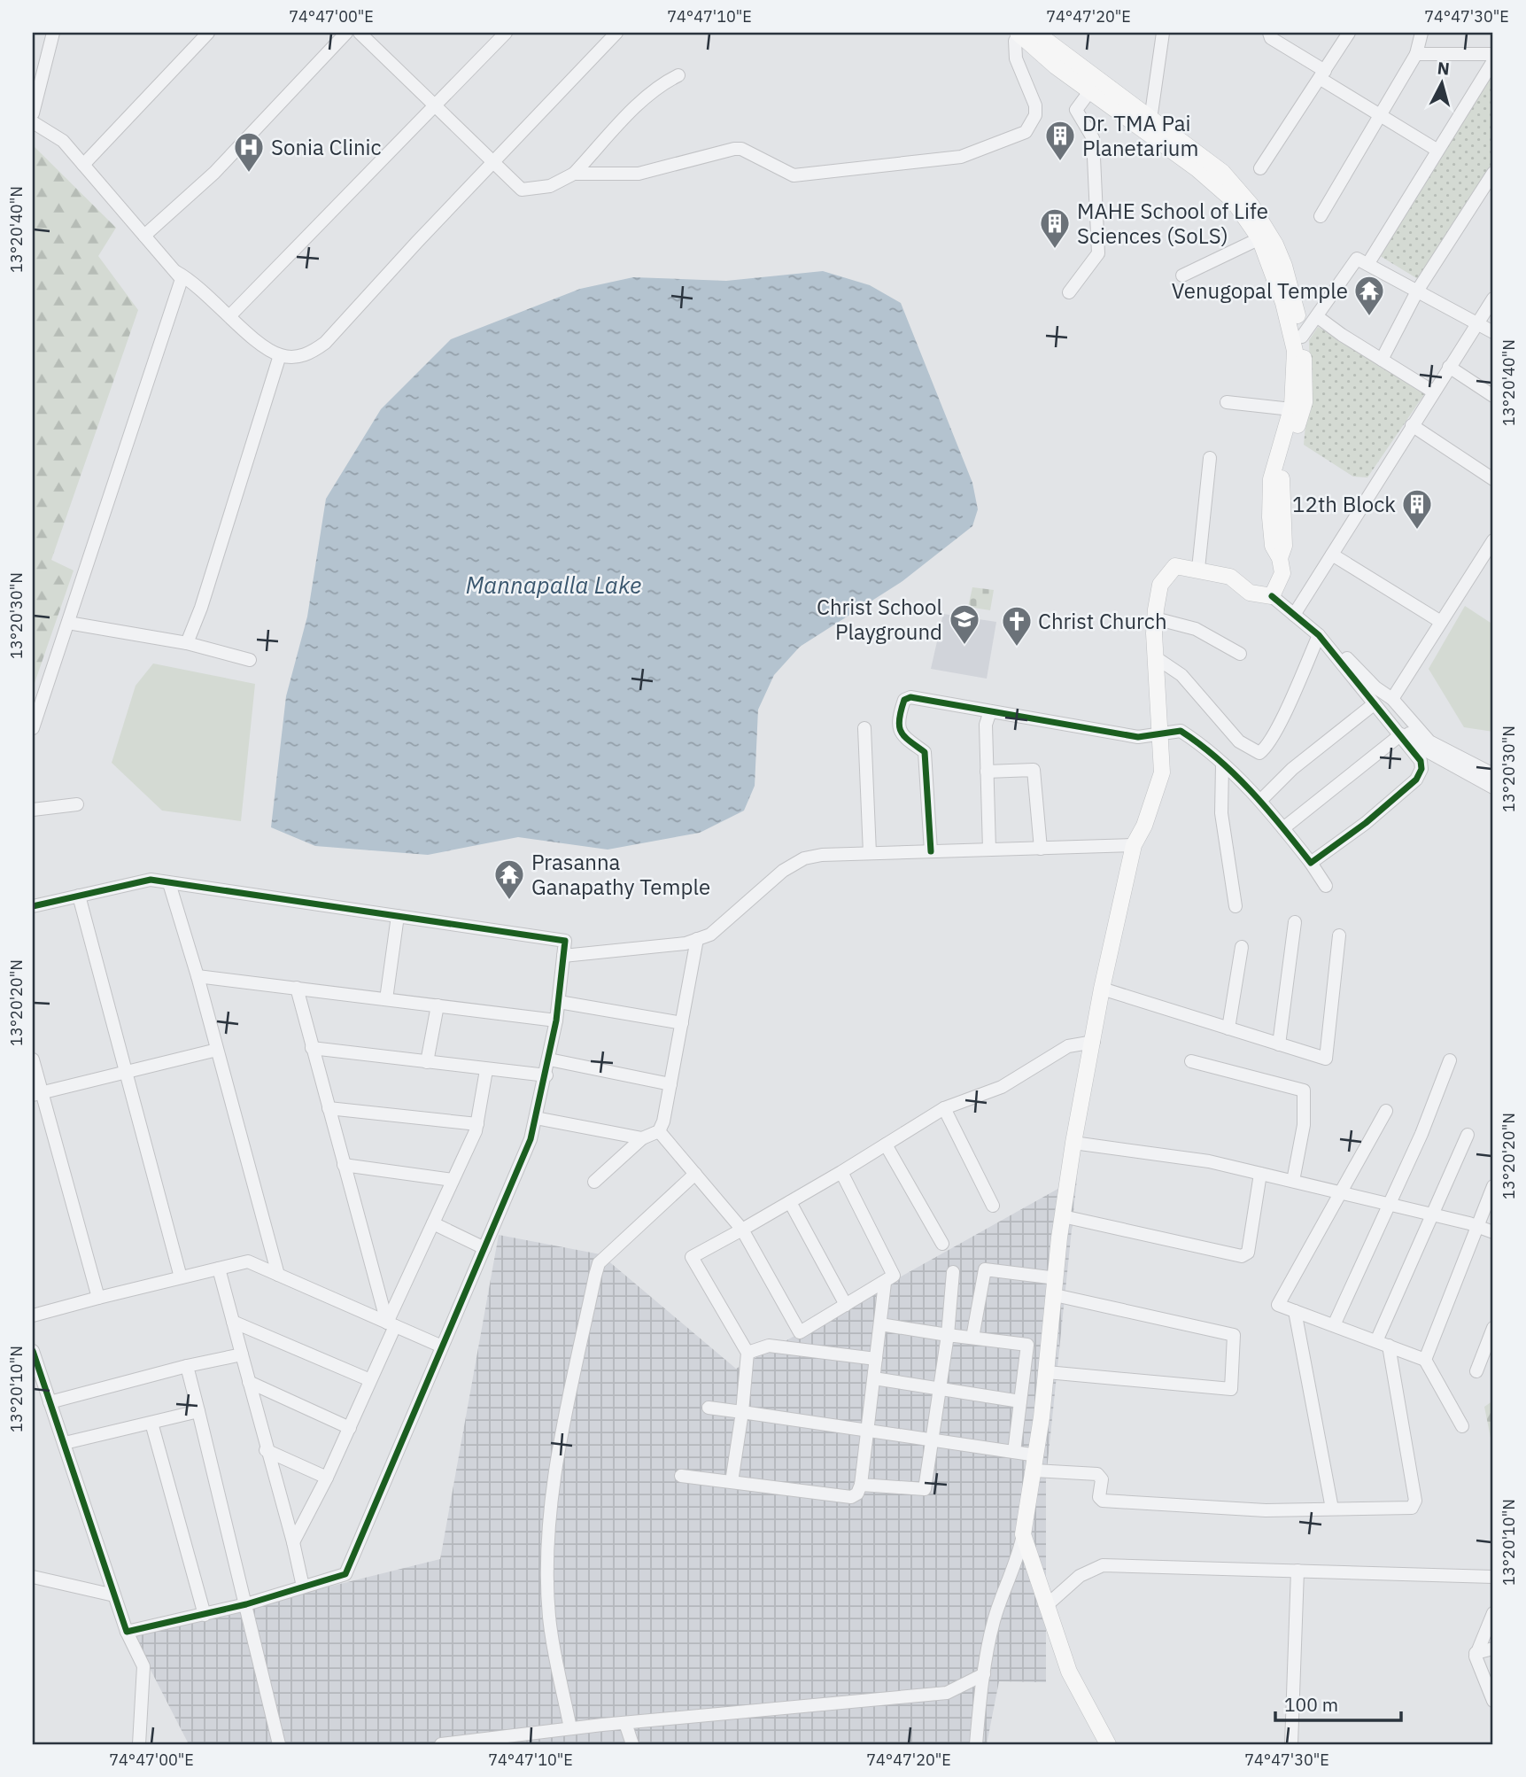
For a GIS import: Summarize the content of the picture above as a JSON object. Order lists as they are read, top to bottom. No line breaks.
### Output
{"water":["Mannapalla Lake"],"places":{"building":["Dr. TMA Pai Planetarium","MAHE School of Life Sciences (SoLS)","12th Block"],"hospital":["Sonia Clinic"],"temple":["Venugopal Temple","Prasanna Ganapathy Temple"],"school or university":["Christ School Playground"],"church":["Christ Church"]},"scale_bar":"100 m","north":"top","coordinates":["74°47'00\"E","74°47'10\"E","74°47'20\"E","74°47'30\"E","13°20'40\"N","13°20'30\"N","13°20'20\"N","13°20'10\"N"]}
